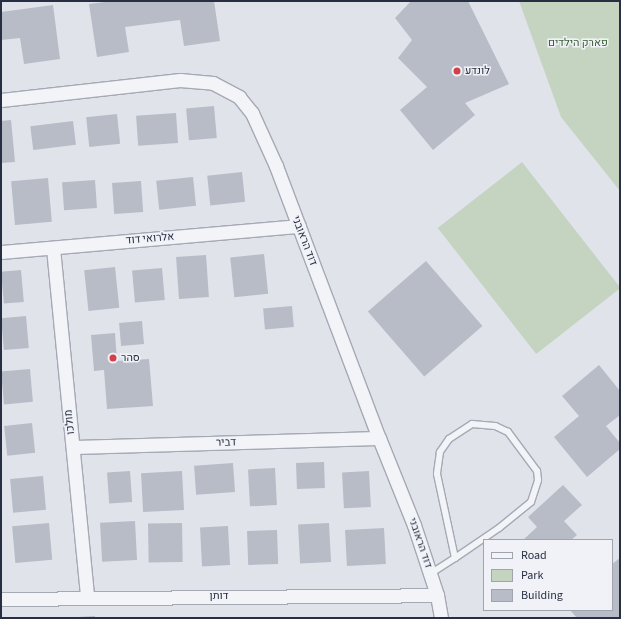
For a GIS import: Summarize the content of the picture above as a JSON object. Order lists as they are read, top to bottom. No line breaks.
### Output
{"streets":{"street":["אלרואי דוד","דוד הראובני","מולכו","דביר","דותן"]},"crossings":[["אלרואי דוד","דוד הראובני"],["אלרואי דוד","מולכו"],["דוד הראובני","דביר"],["דוד הראובני","דותן"],["מולכו","דביר"],["מולכו","דותן"]],"parks":["פארק הילדים"],"places":["לונדע","סהר"],"legend":["Road","Park","Building"]}
